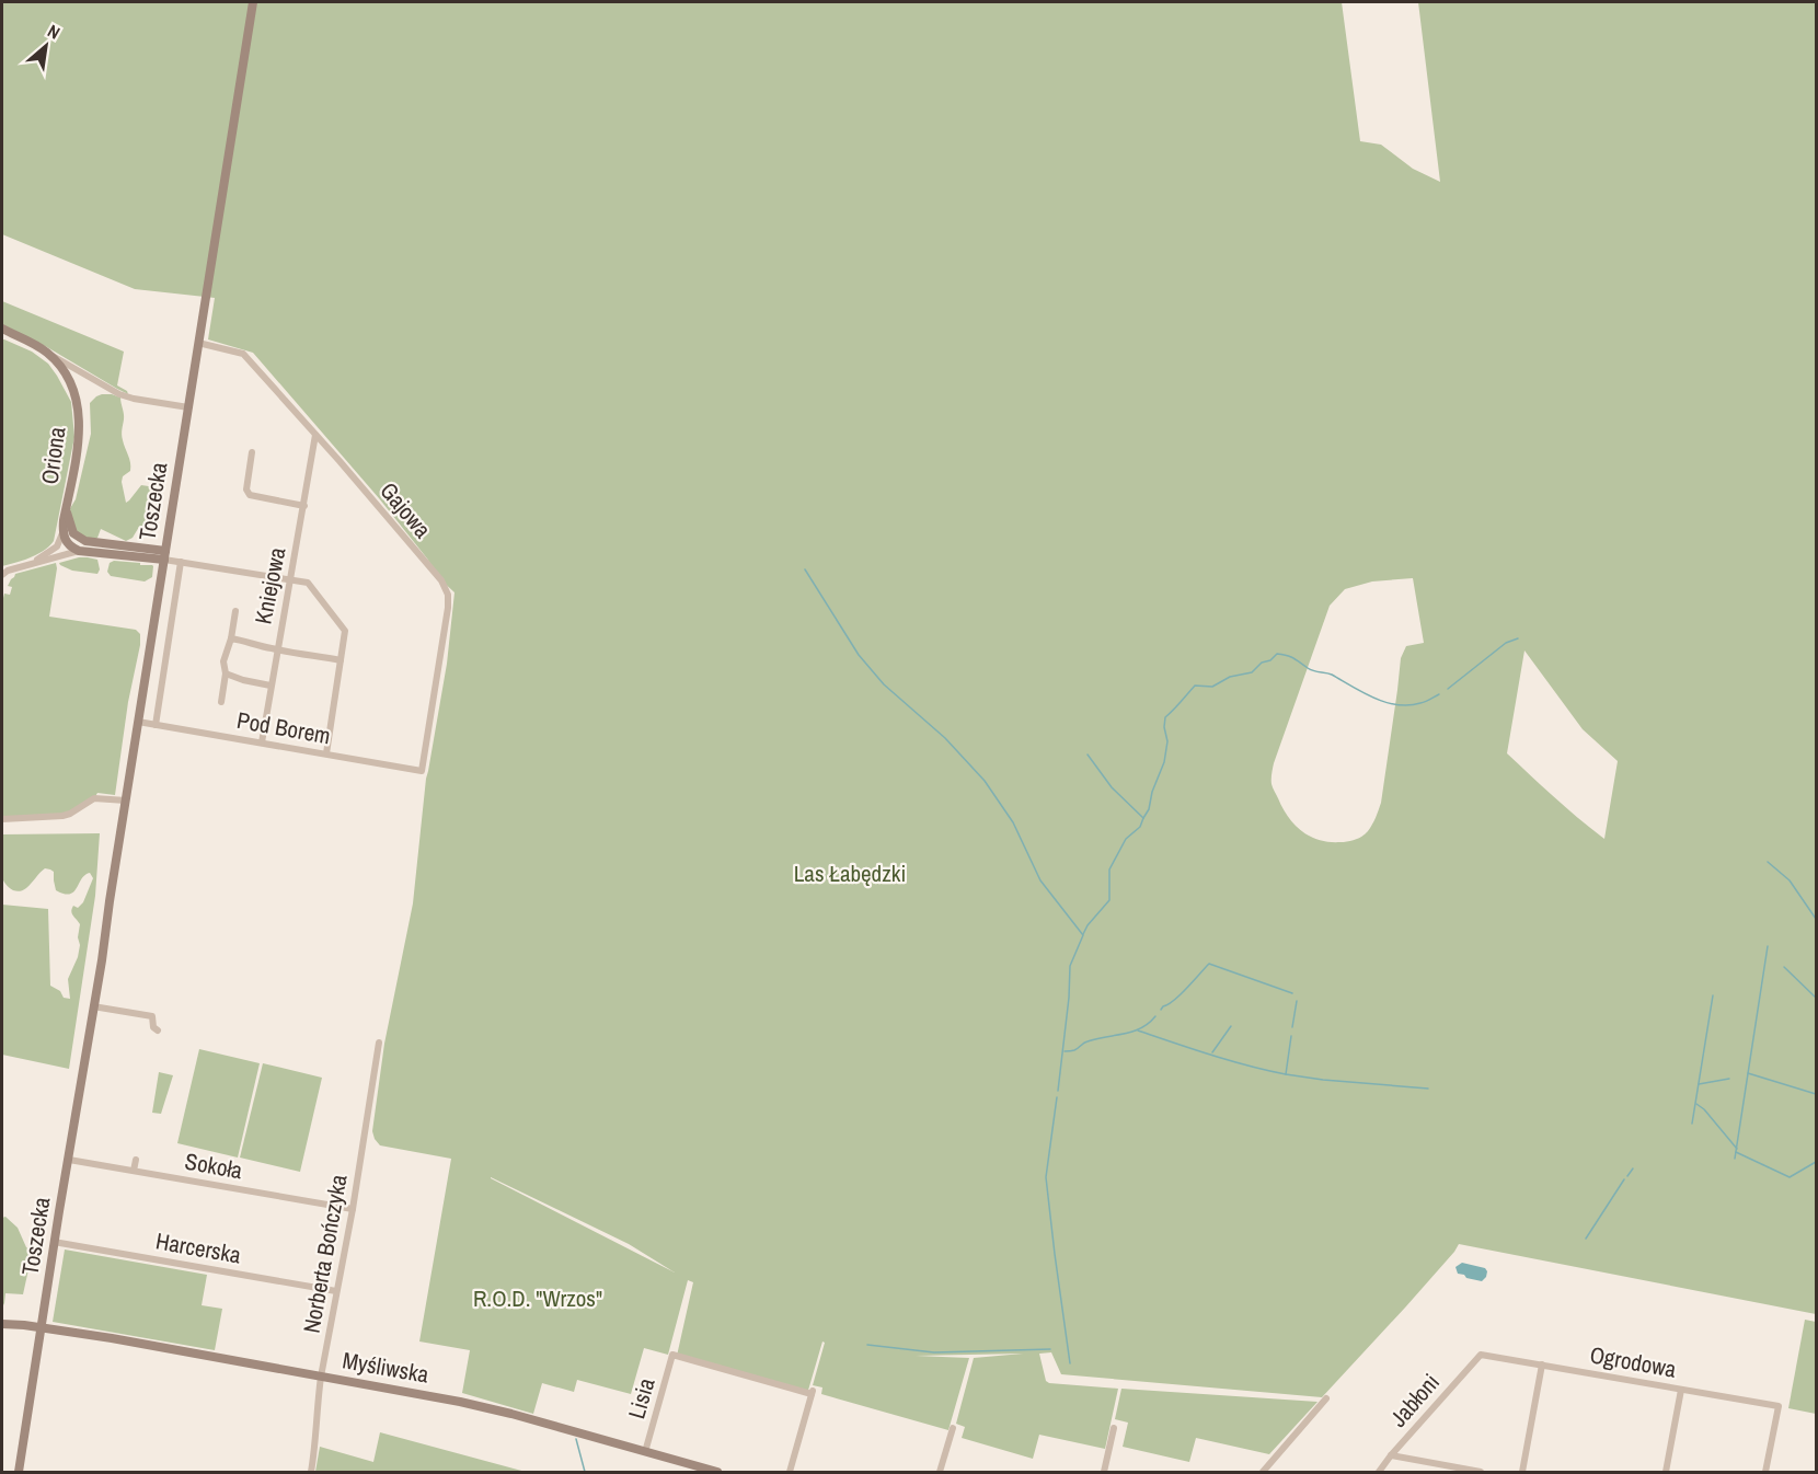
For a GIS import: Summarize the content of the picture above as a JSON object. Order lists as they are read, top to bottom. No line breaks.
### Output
{"streets":{"main road":["Oriona","Toszecka","Myśliwska"],"street":["Gajowa","Kniejowa","Pod Borem","Sokoła","Harcerska","Norberta Bończyka","Ogrodowa","Lisia","Jabłoni"]},"crossings":[["Toszecka","Gajowa"],["Toszecka","Pod Borem"],["Toszecka","Sokoła"],["Toszecka","Harcerska"],["Toszecka","Myśliwska"],["Gajowa","Kniejowa"],["Gajowa","Pod Borem"],["Kniejowa","Pod Borem"],["Sokoła","Norberta Bończyka"],["Harcerska","Norberta Bończyka"],["Norberta Bończyka","Myśliwska"],["Ogrodowa","Jabłoni"],["Myśliwska","Lisia"]],"parks":["Las Łabędzki","R.O.D. \"Wrzos\""],"north":"top right"}
